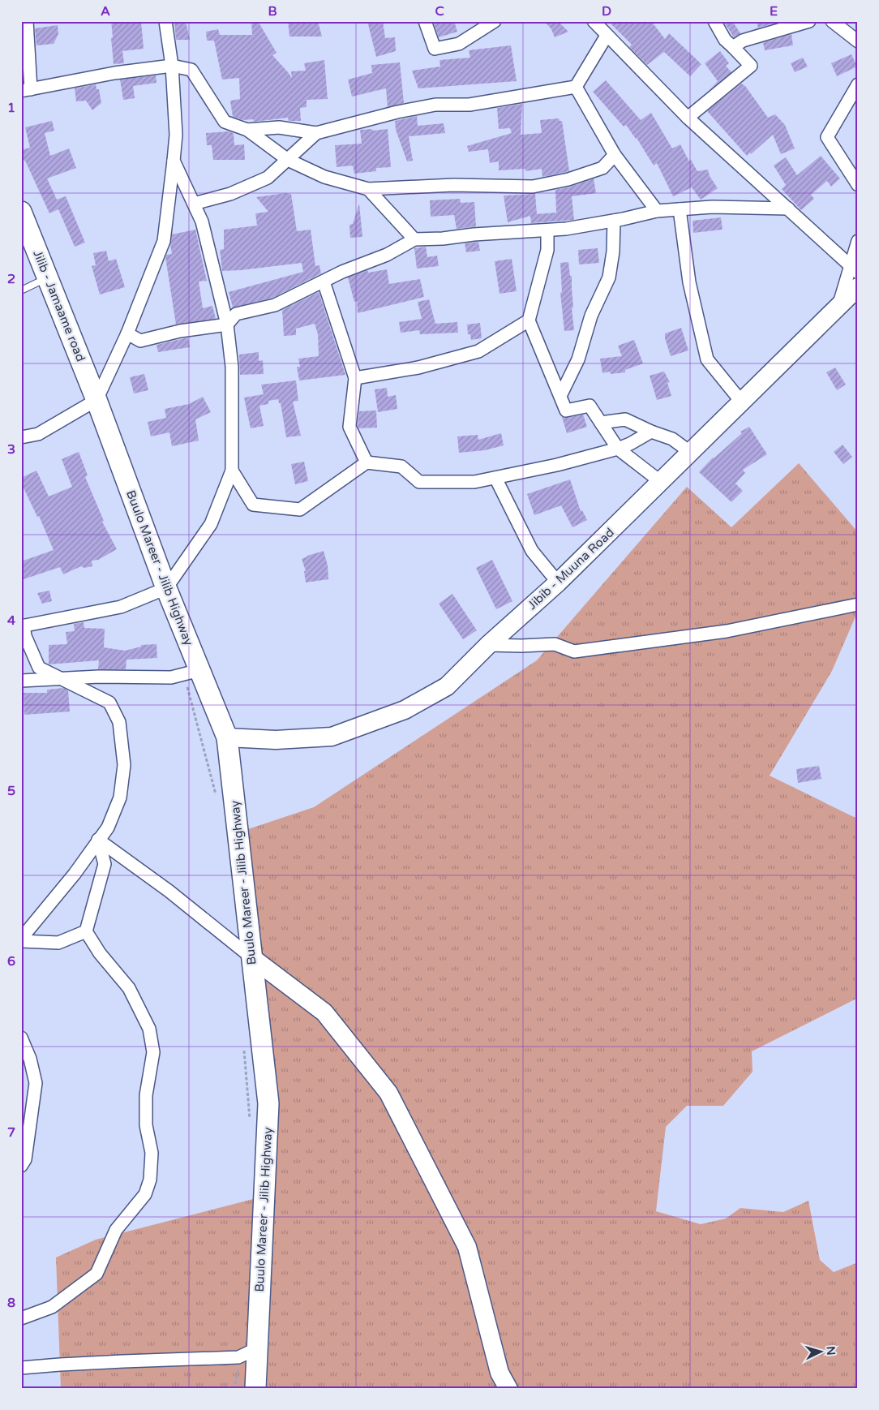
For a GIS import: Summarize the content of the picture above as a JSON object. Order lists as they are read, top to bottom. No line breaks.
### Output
{"streets":{"main road":["Jilib - Jamaame road","Buulo Mareer - Jilib Highway"],"street":["Jibib - Muuna Road"]},"crossings":[["Jilib - Jamaame road","Buulo Mareer - Jilib Highway"],["Buulo Mareer - Jilib Highway","Jibib - Muuna Road"]],"north":"right","grid":{"columns":["A","B","C","D","E"],"rows":["1","2","3","4","5","6","7","8"]}}
